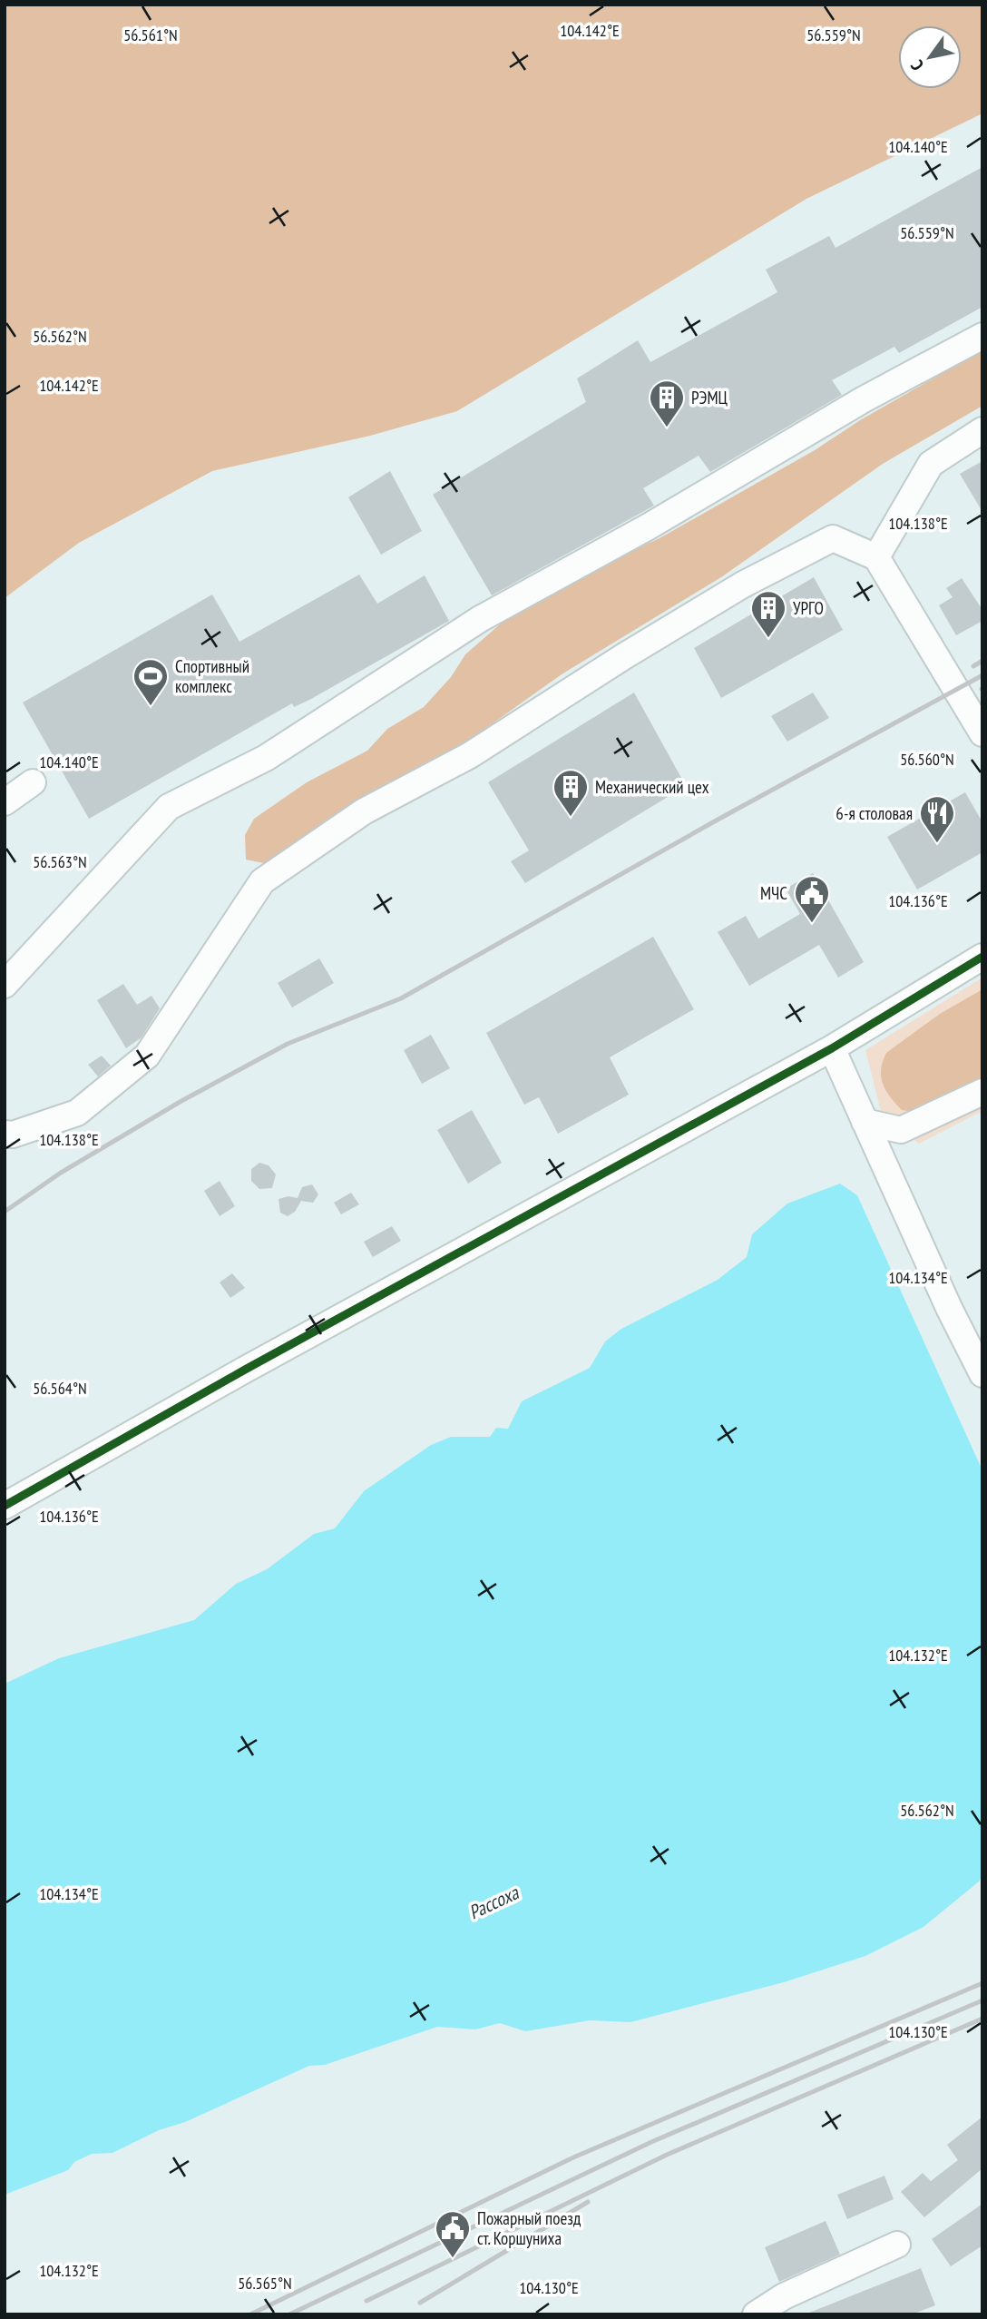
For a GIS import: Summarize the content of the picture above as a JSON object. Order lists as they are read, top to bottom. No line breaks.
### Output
{"water":["Рассоха"],"places":{"building":["РЭМЦ","УРГО","Механический цех"],"sports":["Спортивный комплекс"],"restaurant":["6-я столовая"],"public building":["МЧС","Пожарный поезд ст. Коршуниха"]},"north":"bottom left","coordinates":["104.142°E","56.561°N","56.559°N","104.140°E","56.562°N","104.138°E","56.560°N","56.563°N","104.136°E","104.134°E","56.564°N","104.132°E","104.130°E","56.565°N"]}
